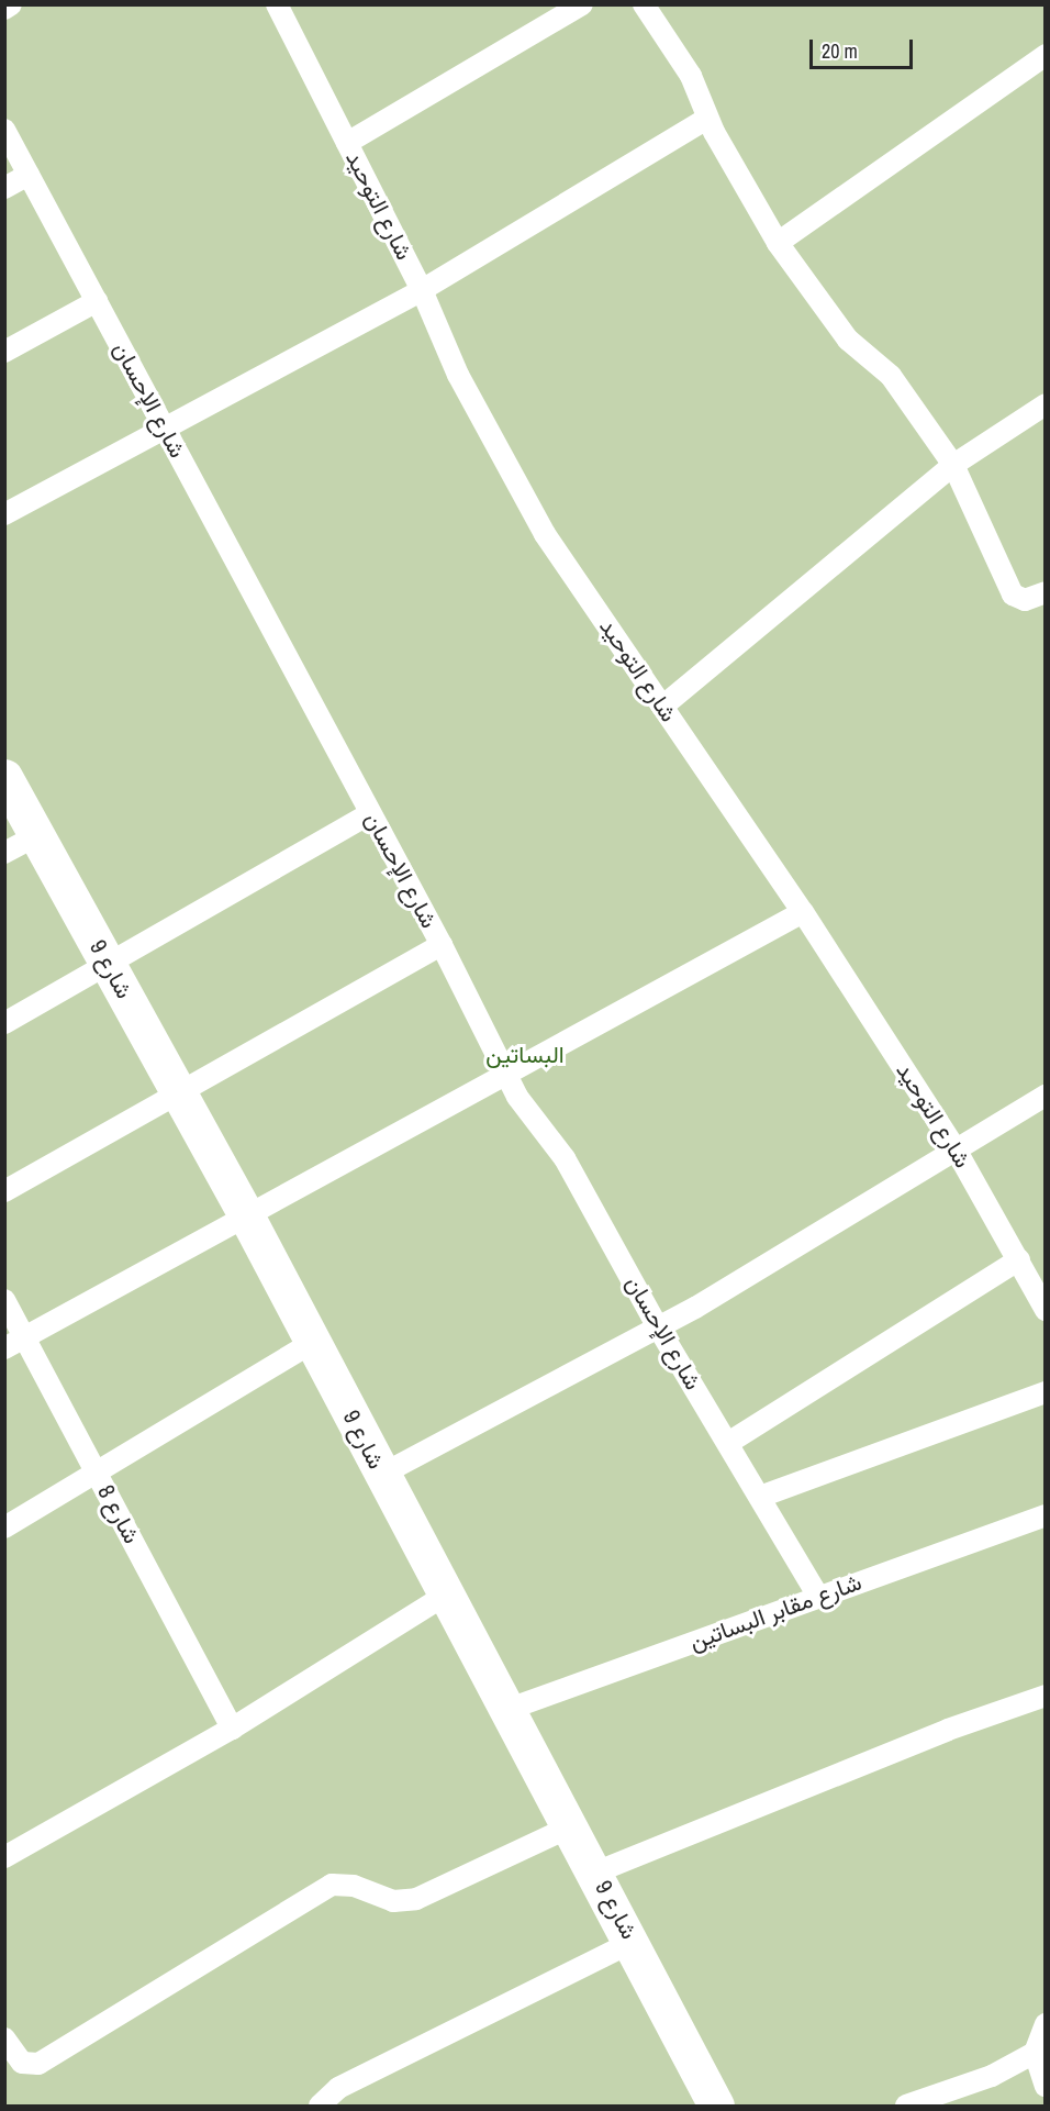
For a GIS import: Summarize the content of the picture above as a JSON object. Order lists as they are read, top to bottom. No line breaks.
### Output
{"streets":{"street":["شارع 9"],"lane":["شارع التوحيد","شارع الإحسان","شارع 8","شارع مقابر البساتين"]},"crossings":[["شارع الإحسان","شارع مقابر البساتين"],["شارع 9","شارع مقابر البساتين"]],"parks":["البساتين"],"scale_bar":"20 m"}
